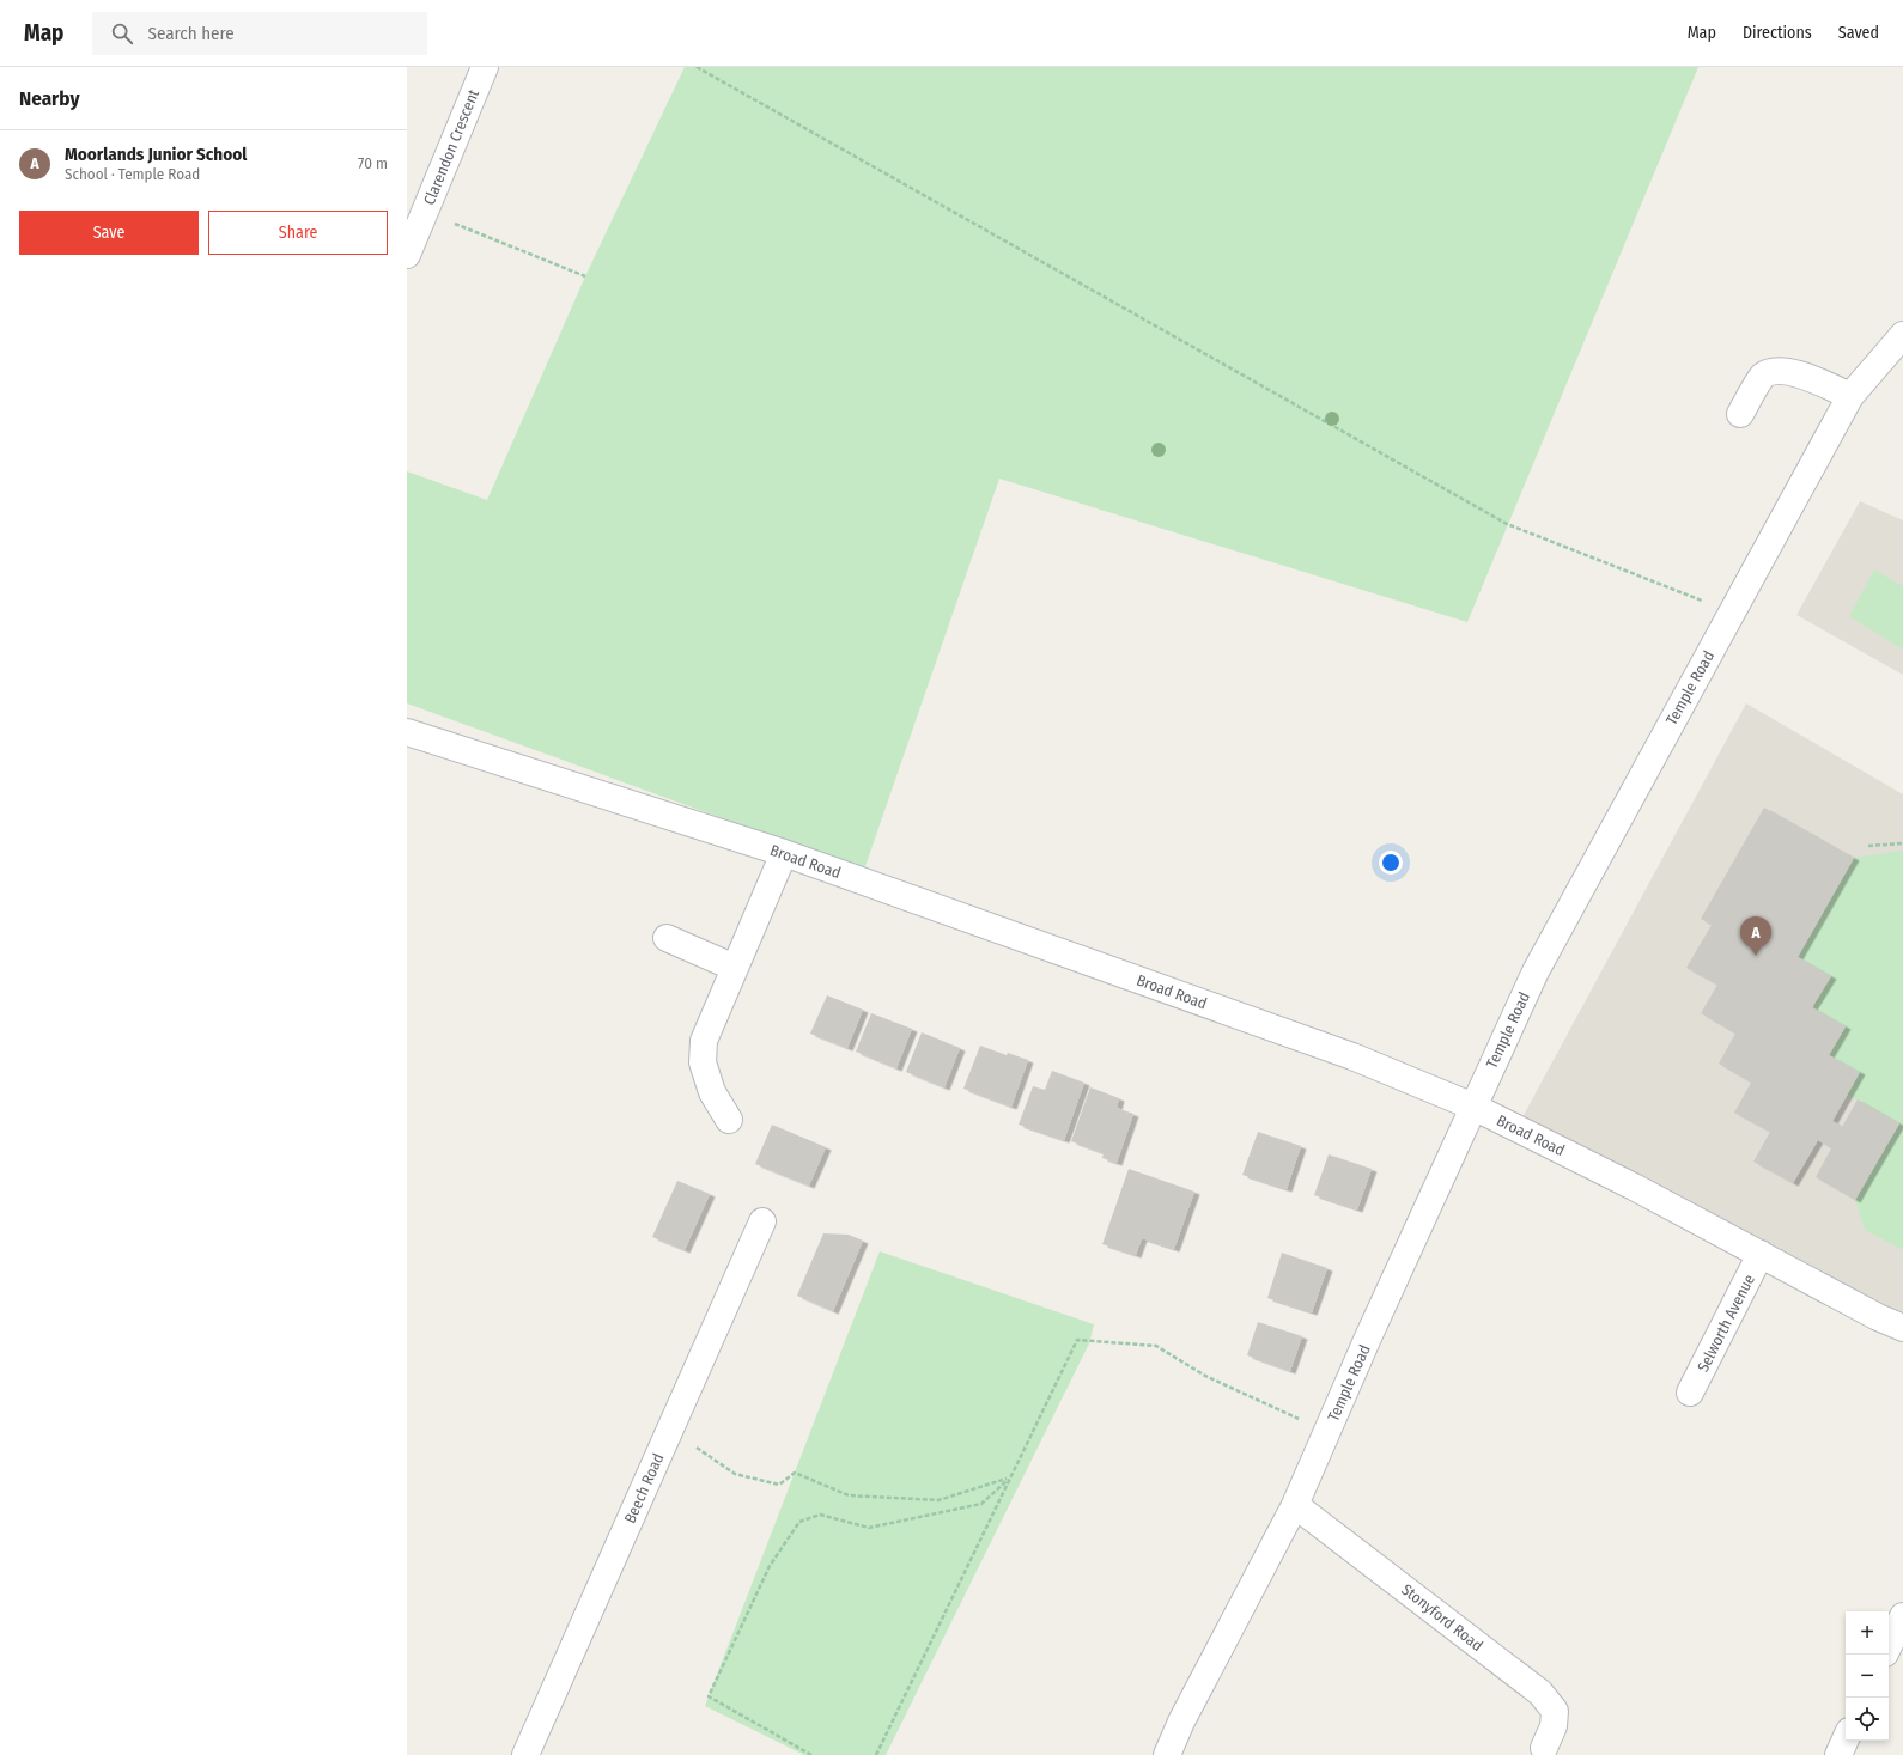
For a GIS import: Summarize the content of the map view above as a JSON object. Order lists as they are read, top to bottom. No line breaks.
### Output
{"streets":{"street":["Clarendon Crescent","Temple Road","Broad Road","Selworth Avenue","Beech Road","Stonyford Road"]},"crossings":[["Temple Road","Broad Road"],["Temple Road","Stonyford Road"],["Broad Road","Selworth Avenue"]],"page":{"header":"Map","search":"Search here","nav":["Map","Directions","Saved"],"heading":"Nearby","list":[{"mark":"A","name":"Moorlands Junior School","note":"School · Temple Road","value":"70 m"}],"buttons":["Save","Share"],"pins":"A","map_buttons":["+","−"]}}
